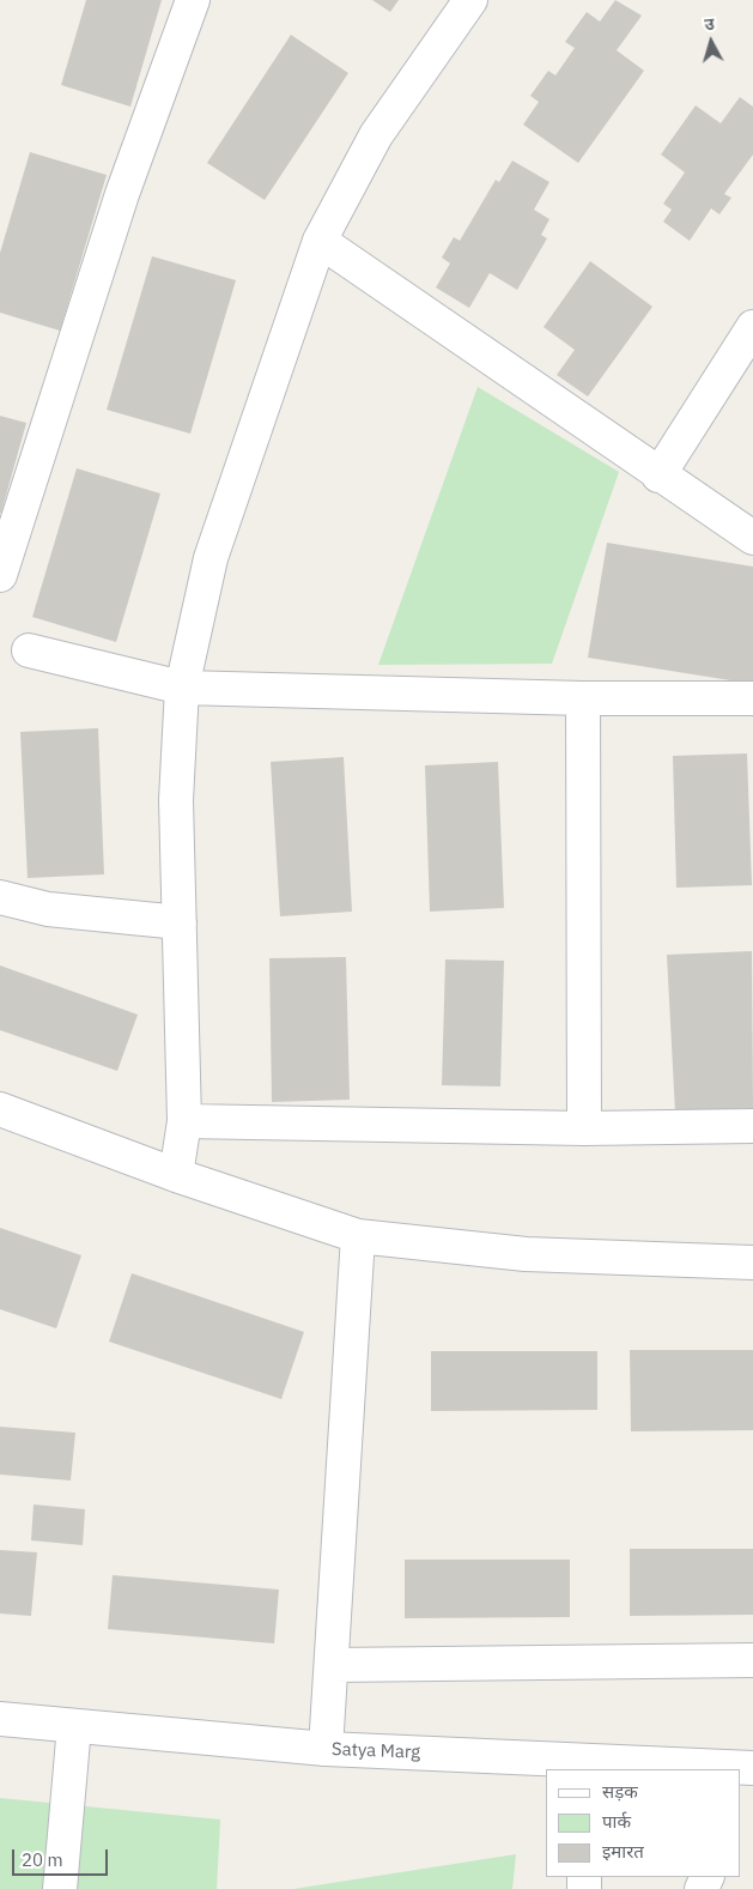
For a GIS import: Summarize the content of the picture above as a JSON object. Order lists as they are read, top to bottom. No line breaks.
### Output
{"streets":{"street":["Satya Marg"]},"legend":["सड़क","पार्क","इमारत"],"scale_bar":"20 m","north":"top"}
